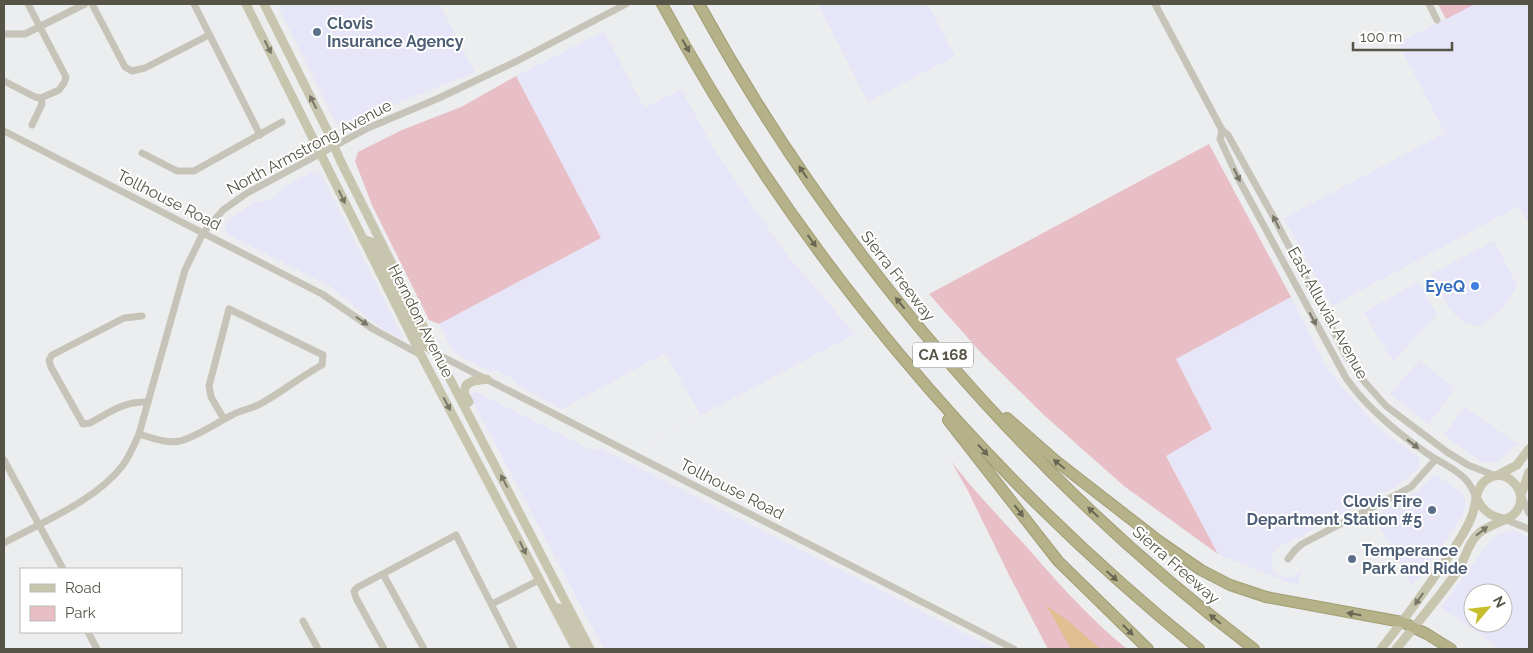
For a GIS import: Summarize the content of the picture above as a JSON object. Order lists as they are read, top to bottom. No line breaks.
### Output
{"streets":{"highway":["Sierra Freeway","CA 168"],"main road":["Herndon Avenue"],"street":["North Armstrong Avenue","Tollhouse Road","East Alluvial Avenue"]},"crossings":[["North Armstrong Avenue","Tollhouse Road"],["North Armstrong Avenue","Herndon Avenue"],["Tollhouse Road","Herndon Avenue"]],"places":["Clovis Insurance Agency","EyeQ","Clovis Fire Department Station #5","Temperance Park and Ride"],"legend":["Road","Park"],"scale_bar":"100 m","north":"top right"}
